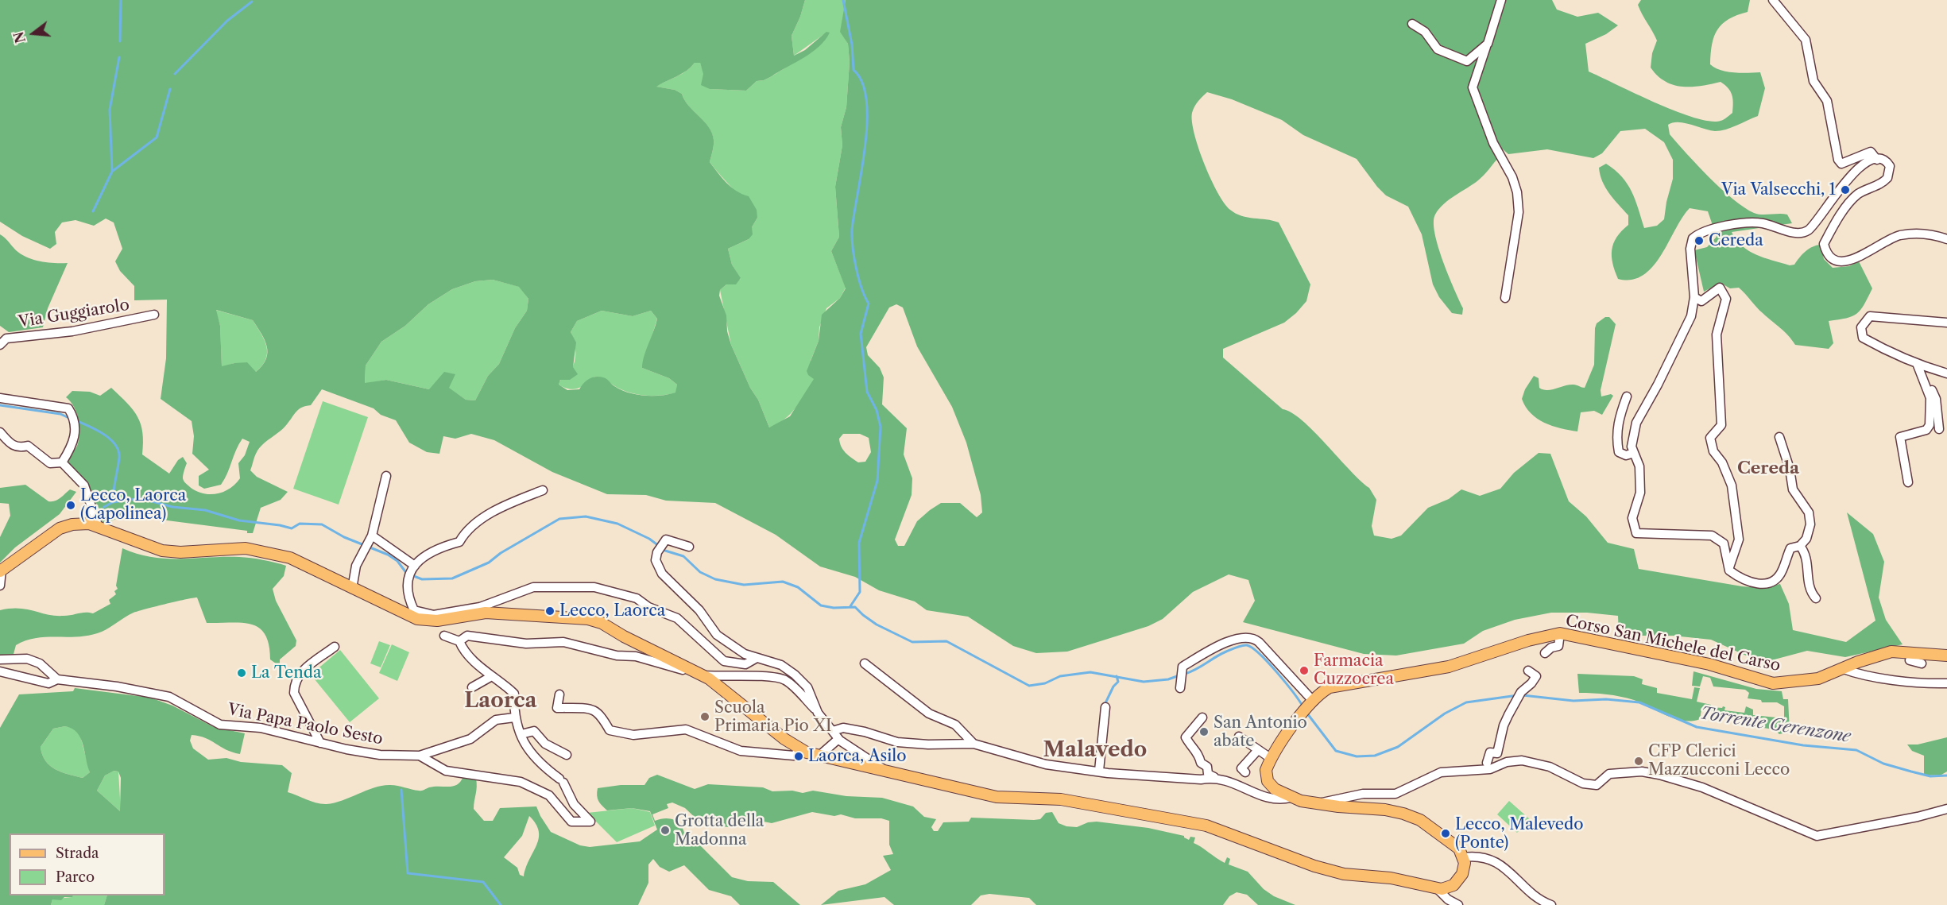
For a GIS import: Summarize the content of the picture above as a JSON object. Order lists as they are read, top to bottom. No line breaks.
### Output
{"streets":{"main road":["Corso San Michele del Carso"],"street":["Via Guggiarolo","Via Papa Paolo Sesto"]},"districts":["Cereda","Laorca","Malavedo"],"water":["Torrente Gerenzone"],"places":["Via Valsecchi, 1","Cereda","Lecco, Laorca (Capolinea)","Lecco, Laorca","Farmacia Cuzzocrea","La Tenda","Scuola Primaria Pio XI","San Antonio abate","Laorca, Asilo","CFP Clerici Mazzucconi Lecco","Grotta della Madonna","Lecco, Malevedo (Ponte)"],"legend":["Strada","Parco"],"north":"left"}
